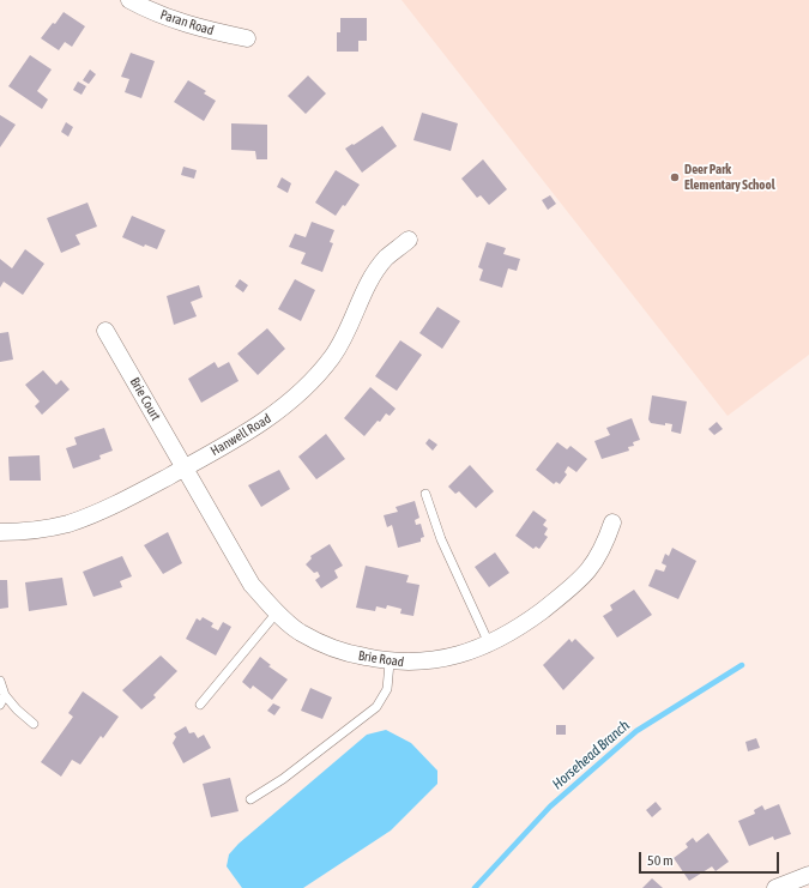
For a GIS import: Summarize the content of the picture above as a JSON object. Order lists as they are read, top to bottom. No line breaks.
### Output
{"streets":{"street":["Paran Road","Brie Court","Hanwell Road","Brie Road"]},"crossings":[["Brie Court","Hanwell Road"],["Brie Court","Brie Road"],["Hanwell Road","Brie Road"]],"water":["Horsehead Branch"],"places":["Deer Park Elementary School"],"scale_bar":"50 m"}
